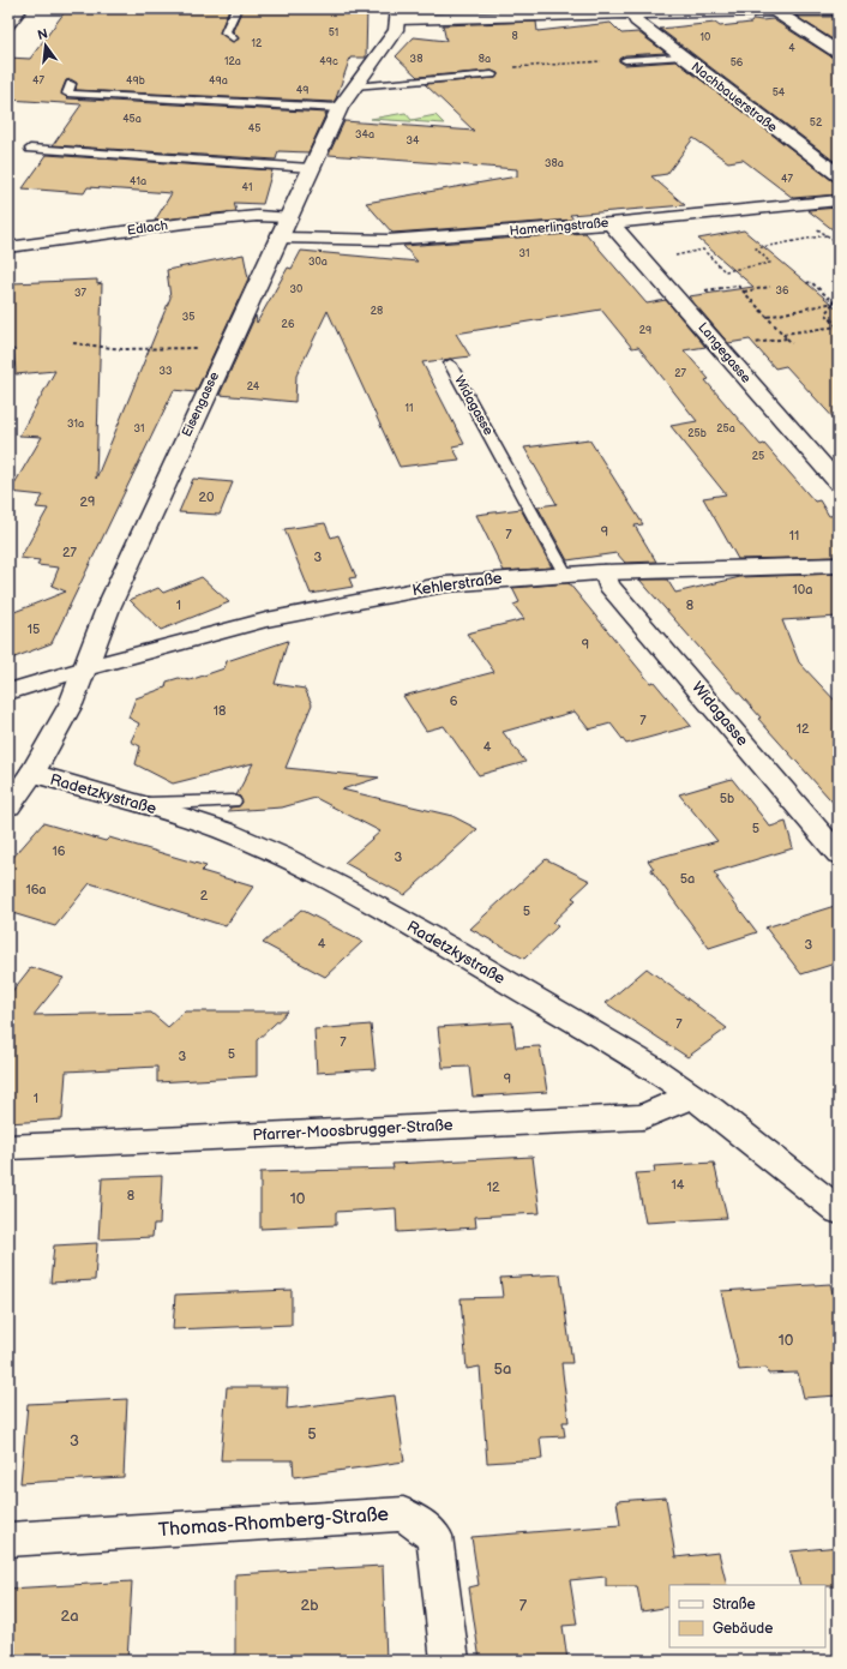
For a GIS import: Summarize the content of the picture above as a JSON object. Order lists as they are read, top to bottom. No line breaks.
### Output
{"streets":{"street":["Nachbauerstraße","Hamerlingstraße","Edlach","Langegasse","Eisengasse","Widagasse","Kehlerstraße","Radetzkystraße","Pfarrer-Moosbrugger-Straße","Thomas-Rhomberg-Straße"]},"crossings":[["Hamerlingstraße","Langegasse"],["Hamerlingstraße","Eisengasse"],["Edlach","Eisengasse"],["Eisengasse","Kehlerstraße"],["Eisengasse","Radetzkystraße"],["Widagasse","Kehlerstraße"],["Radetzkystraße","Pfarrer-Moosbrugger-Straße"]],"house_numbers":["51","8","10","12","4","38","8a","12a","49c","56","47","49b","49a","49","54","45a","52","45","34a","34","38a","47","41a","41","31","30a","30","36","37","28","35","26","29","33","27","24","11","31a","31","25a","25b","25","20","29","9","7","11","27","3","10a","1","8","15","9","6","18","7","12","4","5b","5","16","3","5a","16a","2","5","4","3","7","7","5","3","9","1","14","12","8","10","10","5a","5","3","2b","7","2a"],"legend":["Straße","Gebäude"],"north":"top"}
